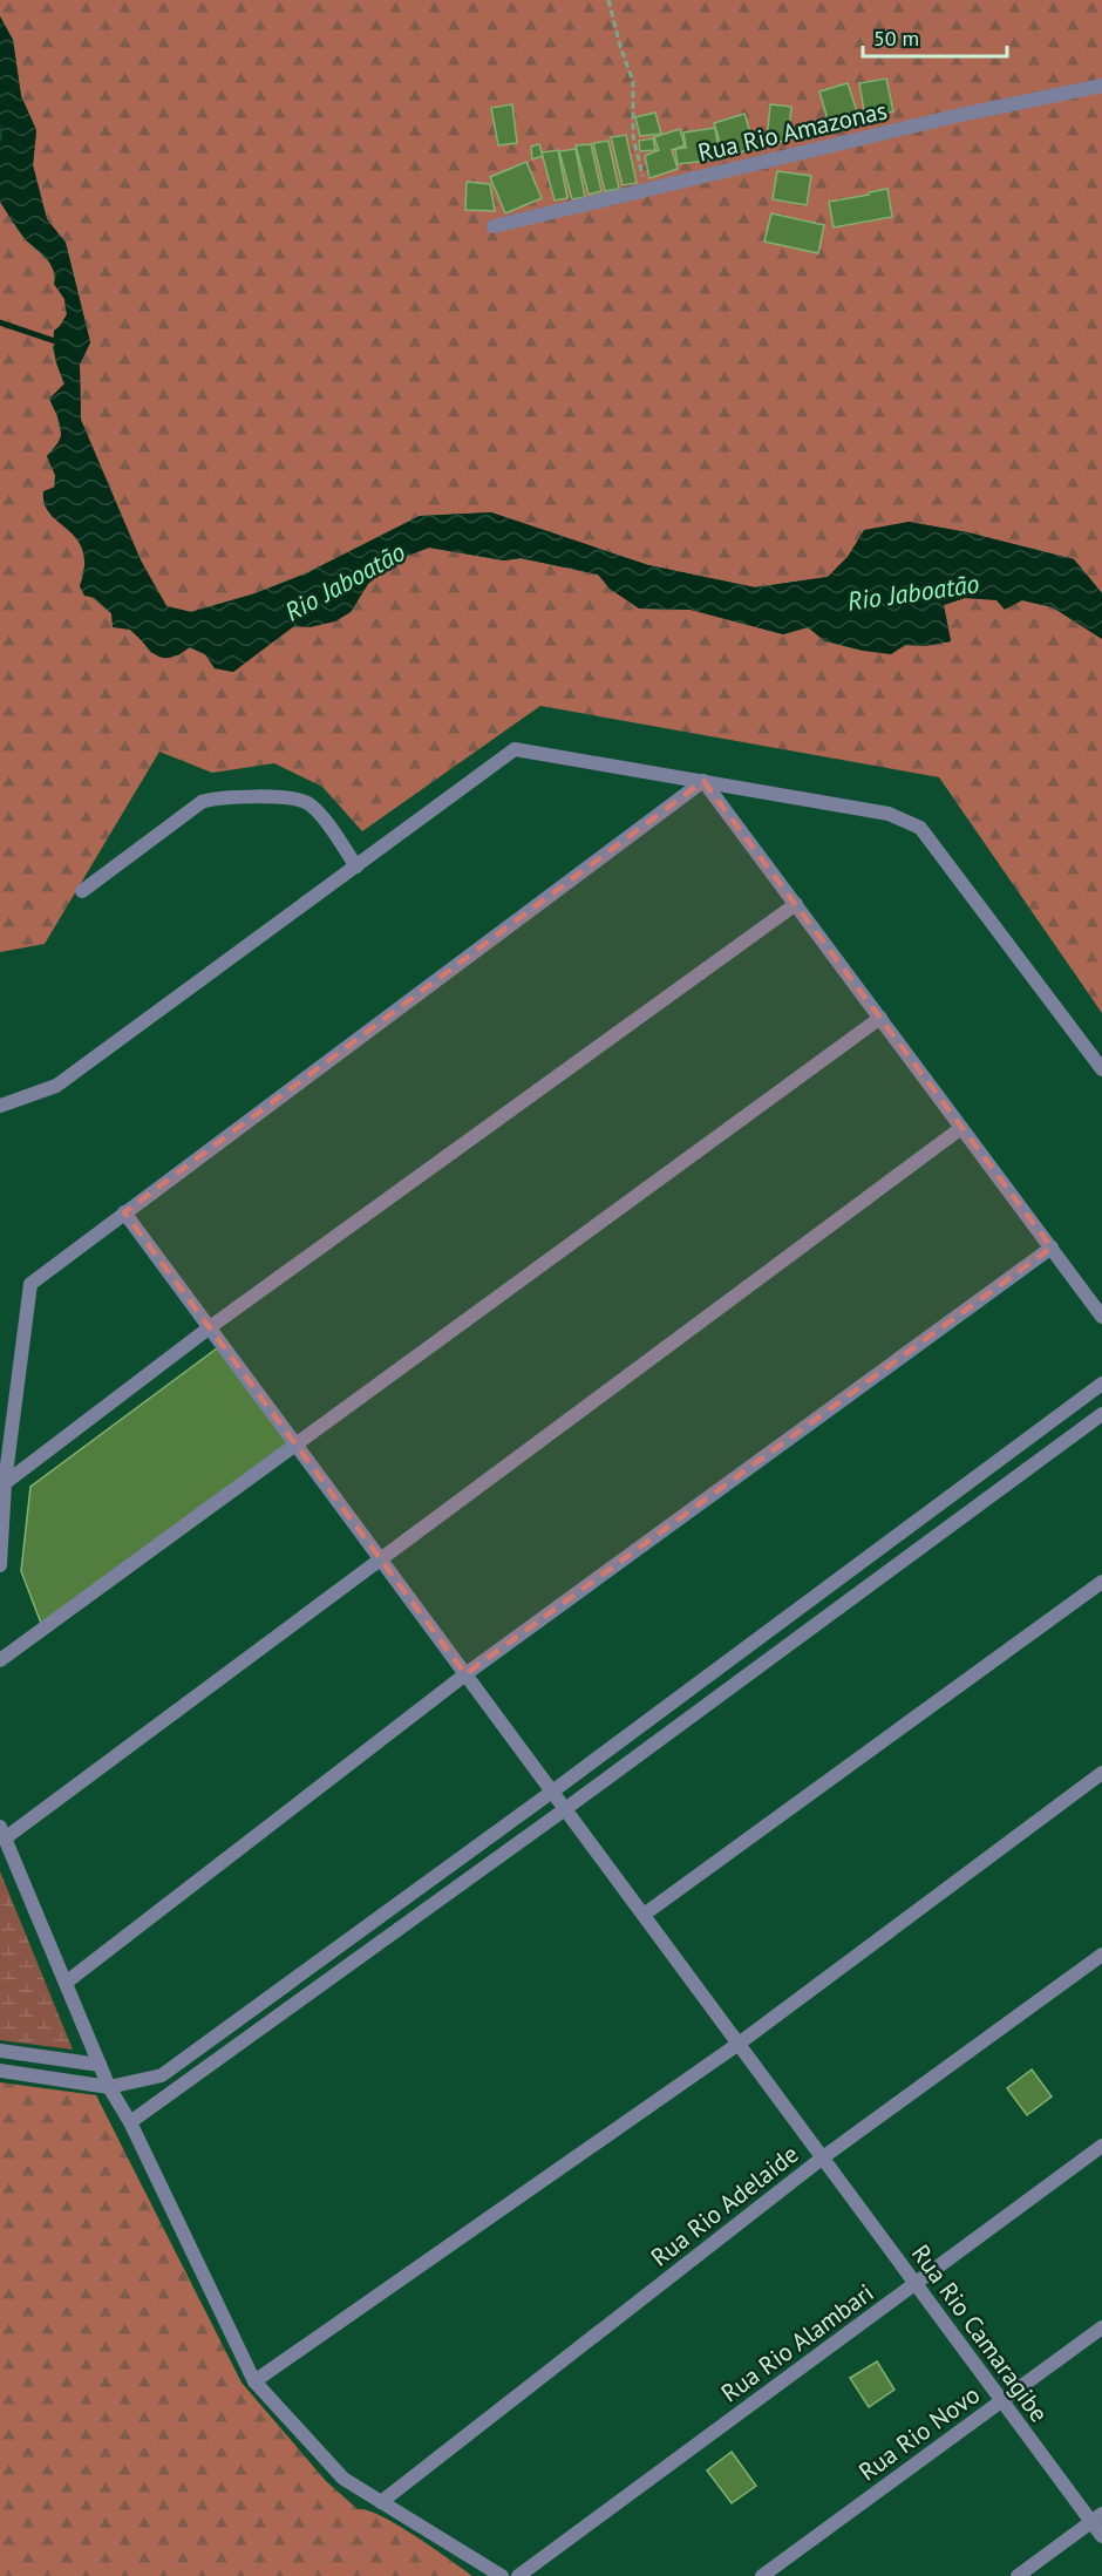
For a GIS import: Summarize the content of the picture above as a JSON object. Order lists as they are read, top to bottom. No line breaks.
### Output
{"streets":{"street":["Rua Rio Amazonas","Rua Rio Adelaide","Rua Rio Camaragibe","Rua Rio Alambari","Rua Rio Novo"]},"crossings":[["Rua Rio Adelaide","Rua Rio Camaragibe"],["Rua Rio Camaragibe","Rua Rio Alambari"],["Rua Rio Camaragibe","Rua Rio Novo"]],"water":["Rio Jaboatão"],"scale_bar":"50 m"}
